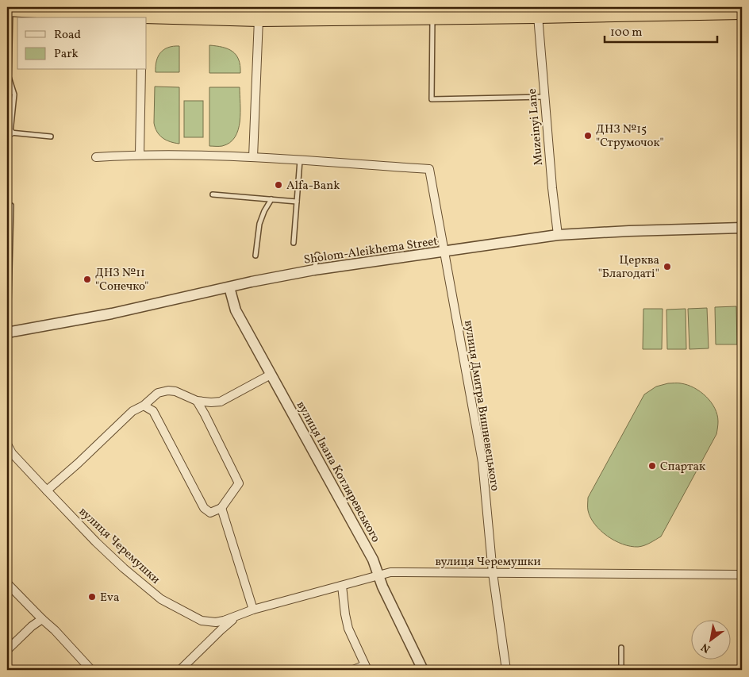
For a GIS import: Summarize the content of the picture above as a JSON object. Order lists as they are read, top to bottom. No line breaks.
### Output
{"streets":{"street":["Muzeinyi Lane","Sholom-Aleikhema Street","вулиця Дмитра Вишневецького","вулиця Івана Котляревського","вулиця Черемушки"]},"crossings":[["Muzeinyi Lane","Sholom-Aleikhema Street"],["Sholom-Aleikhema Street","вулиця Дмитра Вишневецького"],["Sholom-Aleikhema Street","вулиця Івана Котляревського"],["вулиця Дмитра Вишневецького","вулиця Черемушки"],["вулиця Івана Котляревського","вулиця Черемушки"]],"places":["ДНЗ №15 \"Струмочок\"","Alfa-Bank","Церква \"Благодаті\"","ДНЗ №11 \"Сонечко\"","Спартак","Eva"],"legend":["Road","Park"],"scale_bar":"100 m","north":"bottom left"}
